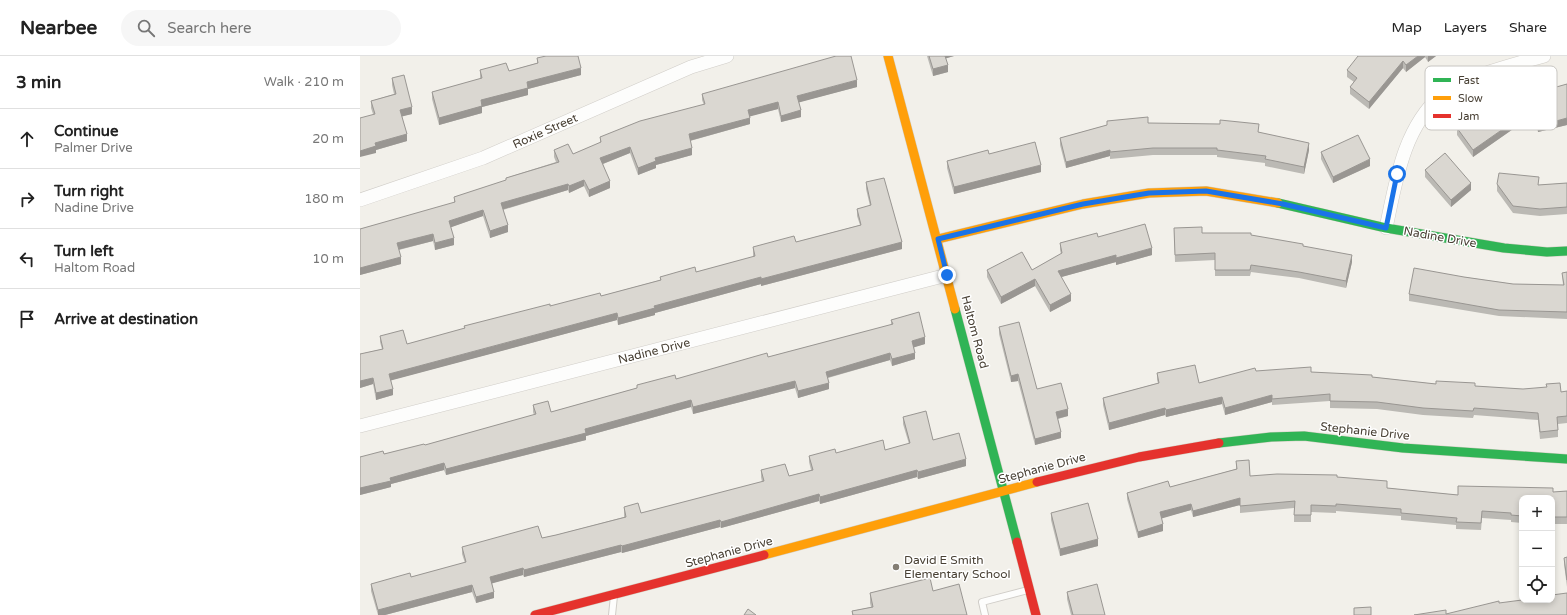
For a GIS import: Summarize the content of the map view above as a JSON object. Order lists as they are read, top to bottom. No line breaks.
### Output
{"streets":{"street":["Roxie Street","Nadine Drive","Haltom Road","Stephanie Drive"]},"crossings":[["Nadine Drive","Haltom Road"],["Haltom Road","Stephanie Drive"]],"places":["David E Smith Elementary School"],"legend":["Fast","Slow","Jam"],"page":{"header":"Nearbee","search":"Search here","nav":["Map","Layers","Share"],"heading":["3 min","Walk · 210 m"],"list":[["Continue","Palmer Drive","20 m"],["Turn right","Nadine Drive","180 m"],["Turn left","Haltom Road","10 m"],"Arrive at destination"],"map_buttons":["+","−"]}}
